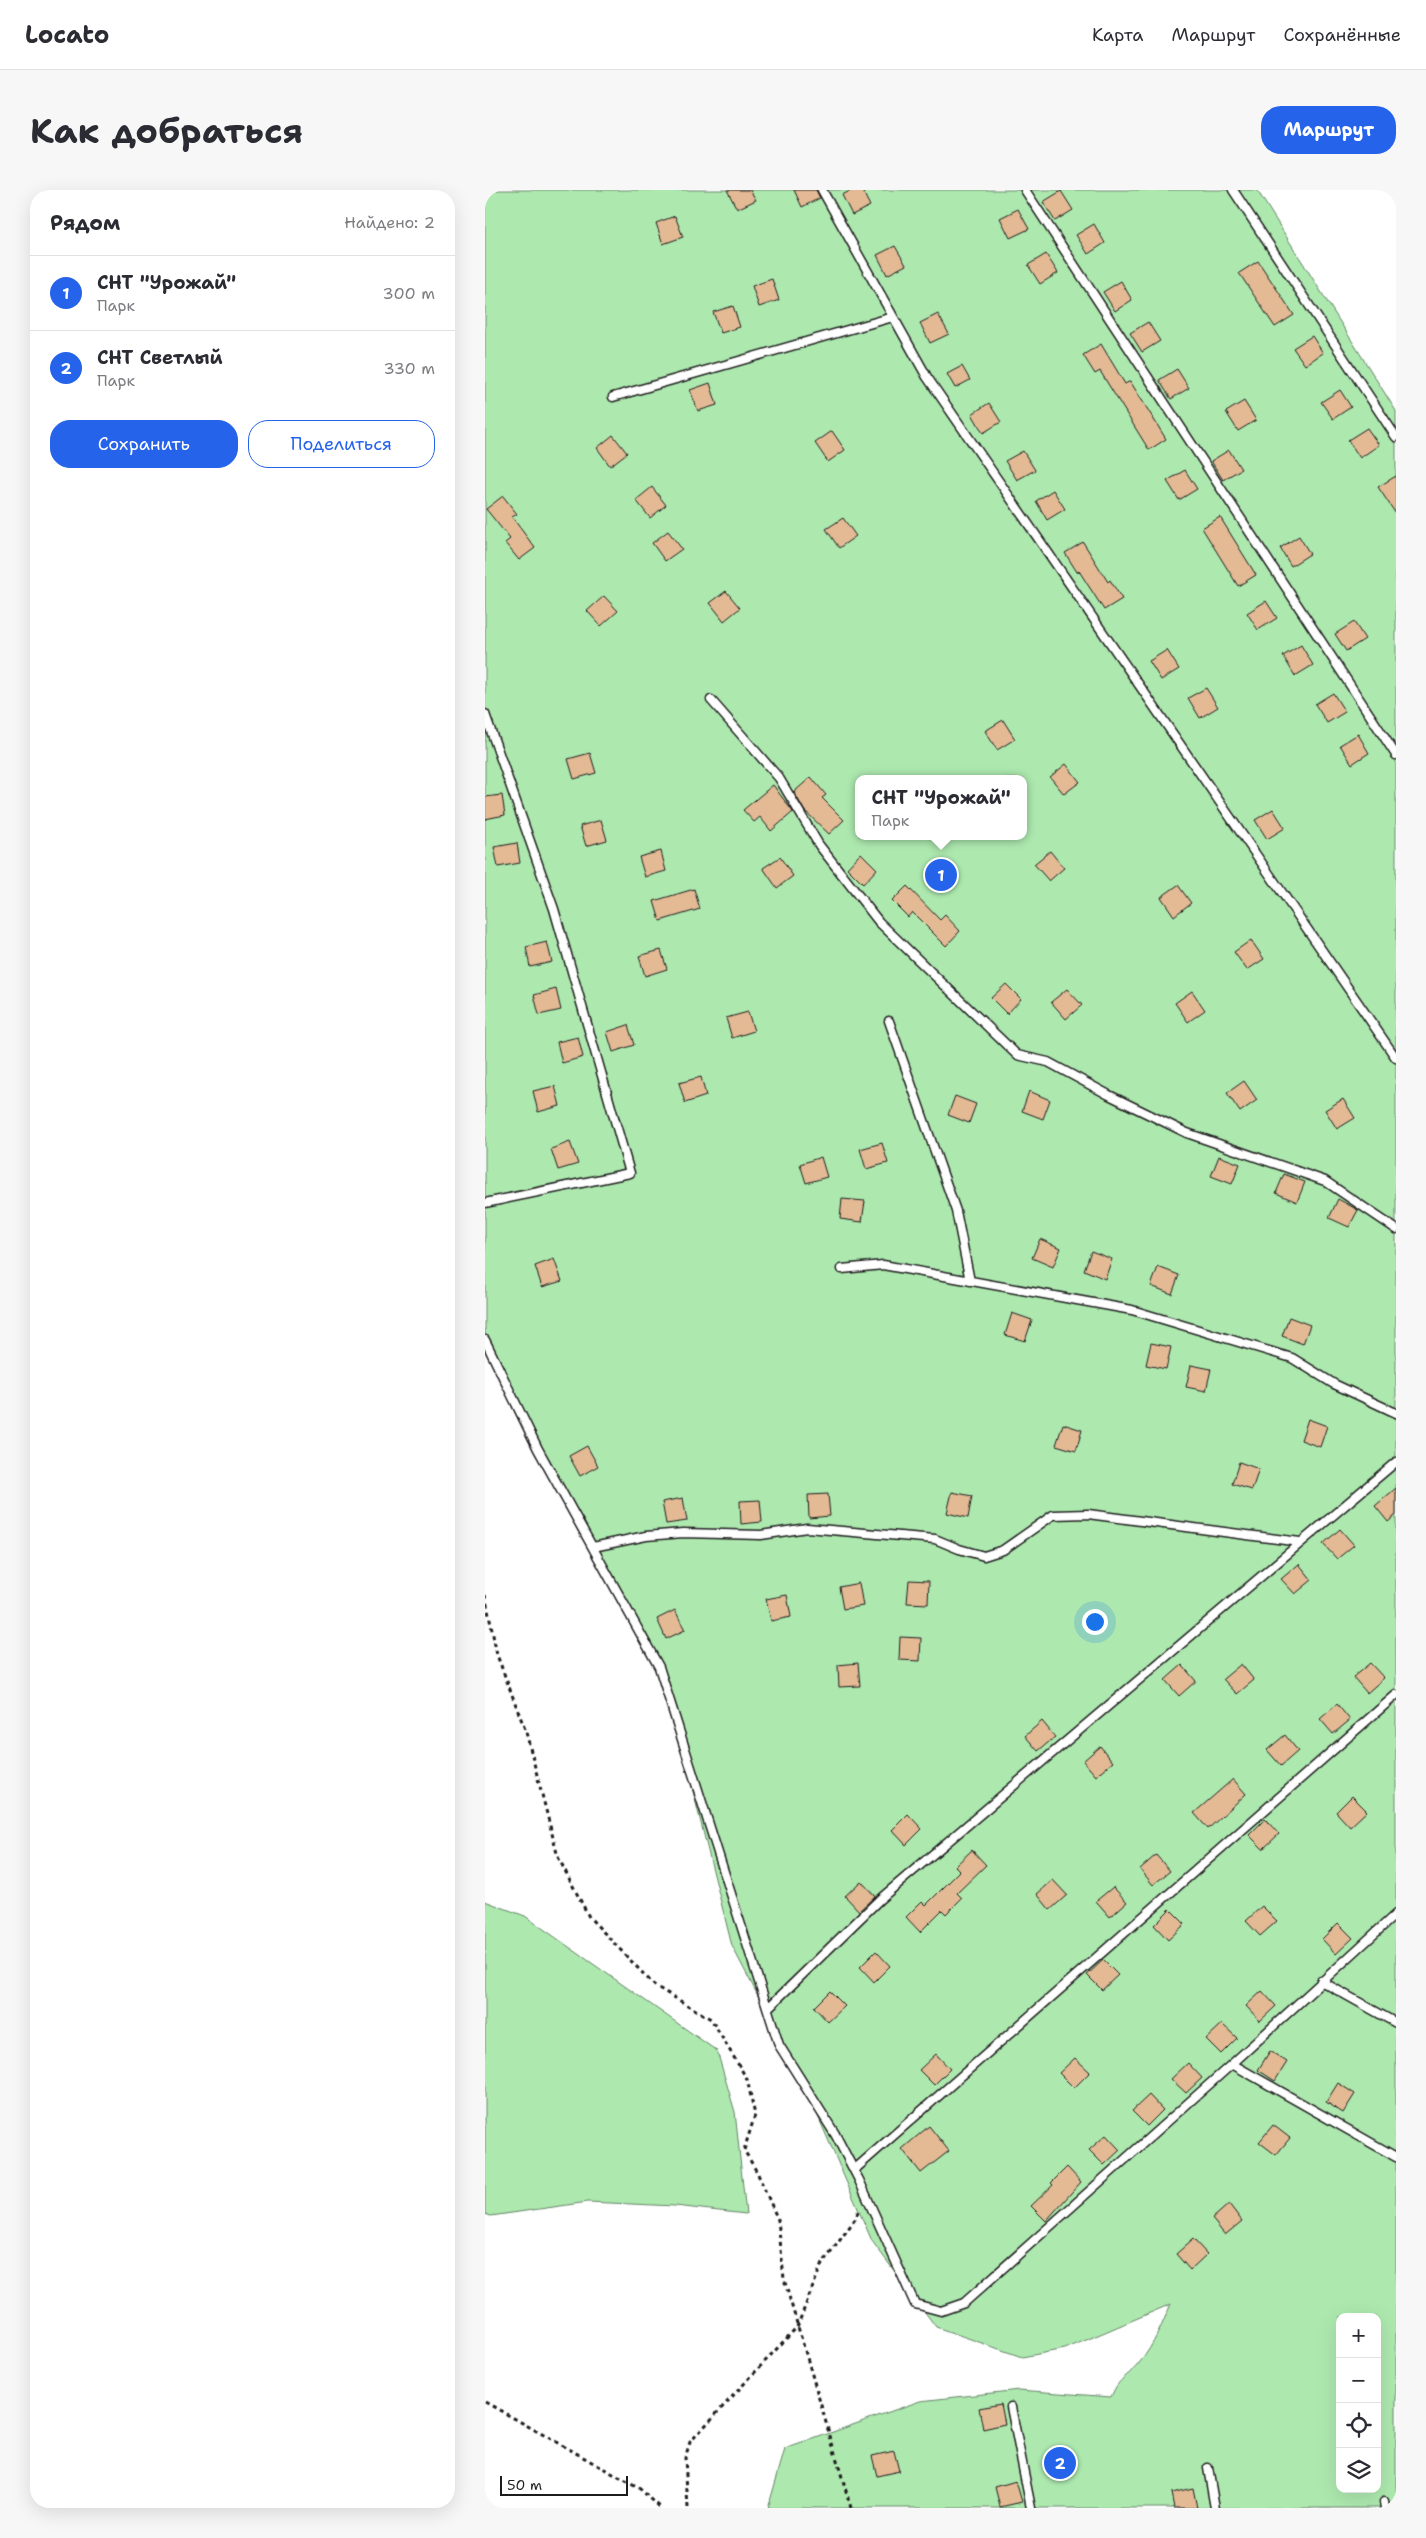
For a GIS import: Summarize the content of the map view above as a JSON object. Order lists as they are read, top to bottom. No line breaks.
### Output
{"scale_bar":"50 m","page":{"header":"Locato","nav":["Карта","Маршрут","Сохранённые"],"buttons":["Маршрут",["Сохранить","Поделиться"]],"title":"Как добраться","heading":["Рядом","Найдено: 2"],"list":[{"mark":"1","name":"СНТ \"Урожай\"","note":"Парк","value":"300 m"},{"mark":"2","name":"СНТ Светлый","note":"Парк","value":"330 m"}],"popup":["СНТ \"Урожай\"","Парк"],"pins":["1","2"],"map_buttons":["+","−"],"scale":"50 m"}}
